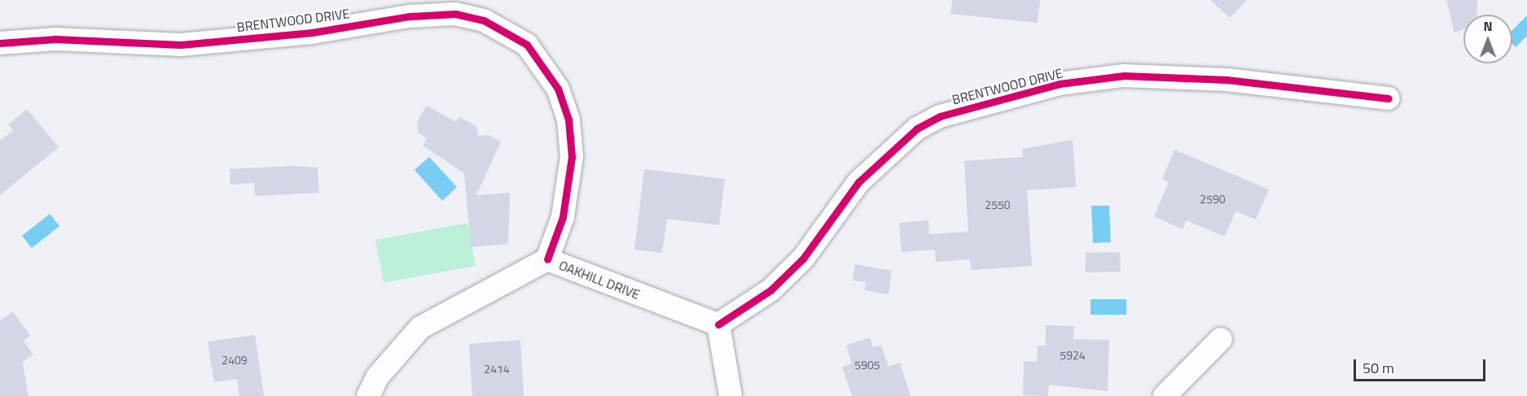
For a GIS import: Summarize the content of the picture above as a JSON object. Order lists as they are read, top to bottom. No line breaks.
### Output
{"streets":{"street":["BRENTWOOD DRIVE","OAKHILL DRIVE"]},"crossings":[["BRENTWOOD DRIVE","OAKHILL DRIVE"]],"house_numbers":["2590","2550","5924","2409","5905","2414"],"scale_bar":"50 m","north":"top"}
